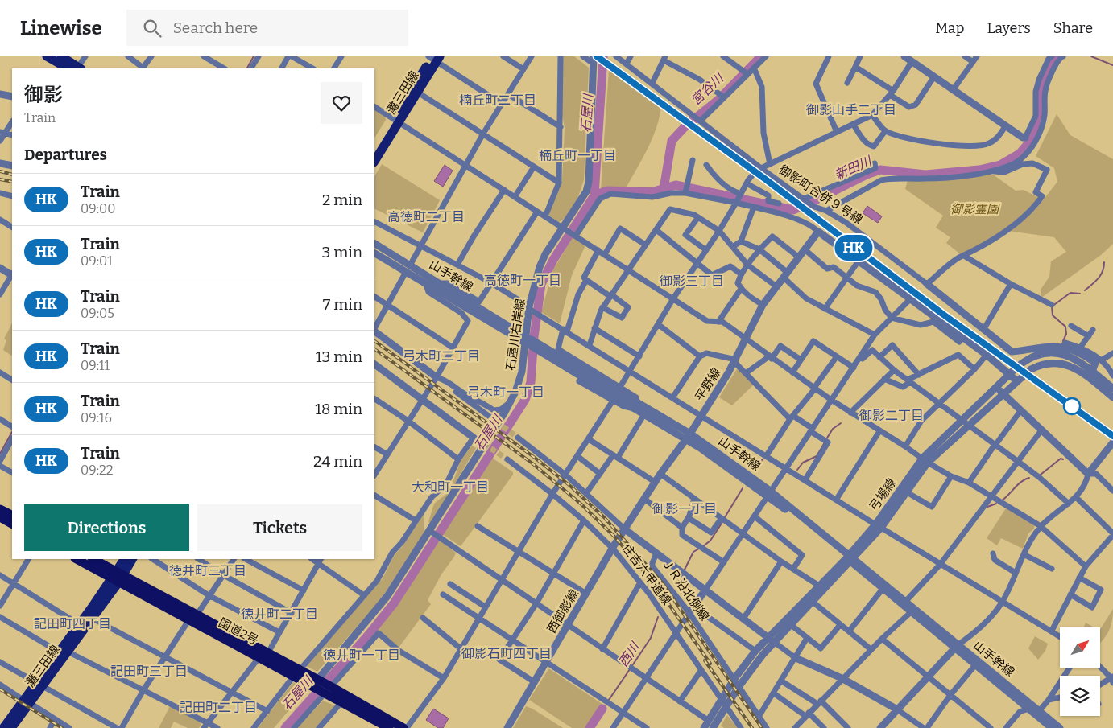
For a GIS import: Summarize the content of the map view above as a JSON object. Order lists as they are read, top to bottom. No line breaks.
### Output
{"streets":{"highway":["国道2号"],"main road":["灘三田線"],"street":["御影町合併９号線","山手幹線","石屋川右岸線","平野線","弓場線","住吉六甲道線","ＪＲ沿北側線","西御影線"]},"crossings":[["灘三田線","国道2号"],["御影町合併９号線","弓場線"],["山手幹線","石屋川右岸線"],["山手幹線","平野線"],["山手幹線","弓場線"],["石屋川右岸線","国道2号"],["平野線","住吉六甲道線"],["平野線","ＪＲ沿北側線"],["平野線","西御影線"],["弓場線","住吉六甲道線"],["弓場線","ＪＲ沿北側線"],["住吉六甲道線","西御影線"]],"districts":["楠丘町二丁目","御影山手二丁目","楠丘町一丁目","高徳町二丁目","高徳町一丁目","御影三丁目","弓木町二丁目","弓木町一丁目","御影二丁目","大和町一丁目","御影一丁目","徳井町三丁目","徳井町二丁目","記田町四丁目","御影石町四丁目","徳井町一丁目","記田町三丁目","記田町二丁目"],"water":["宮谷川","石屋川","新田川","西川"],"parks":["御影霊園"],"north":"top right","page":{"header":"Linewise","search":"Search here","nav":["Map","Layers","Share"],"on_map":"HK","heading":[["御影","Train"],"Departures"],"list":[{"mark":"HK","name":"Train","note":"09:00","value":"2 min"},{"mark":"HK","name":"Train","note":"09:01","value":"3 min"},{"mark":"HK","name":"Train","note":"09:05","value":"7 min"},{"mark":"HK","name":"Train","note":"09:11","value":"13 min"},{"mark":"HK","name":"Train","note":"09:16","value":"18 min"},{"mark":"HK","name":"Train","note":"09:22","value":"24 min"}],"buttons":["Directions","Tickets"]}}
